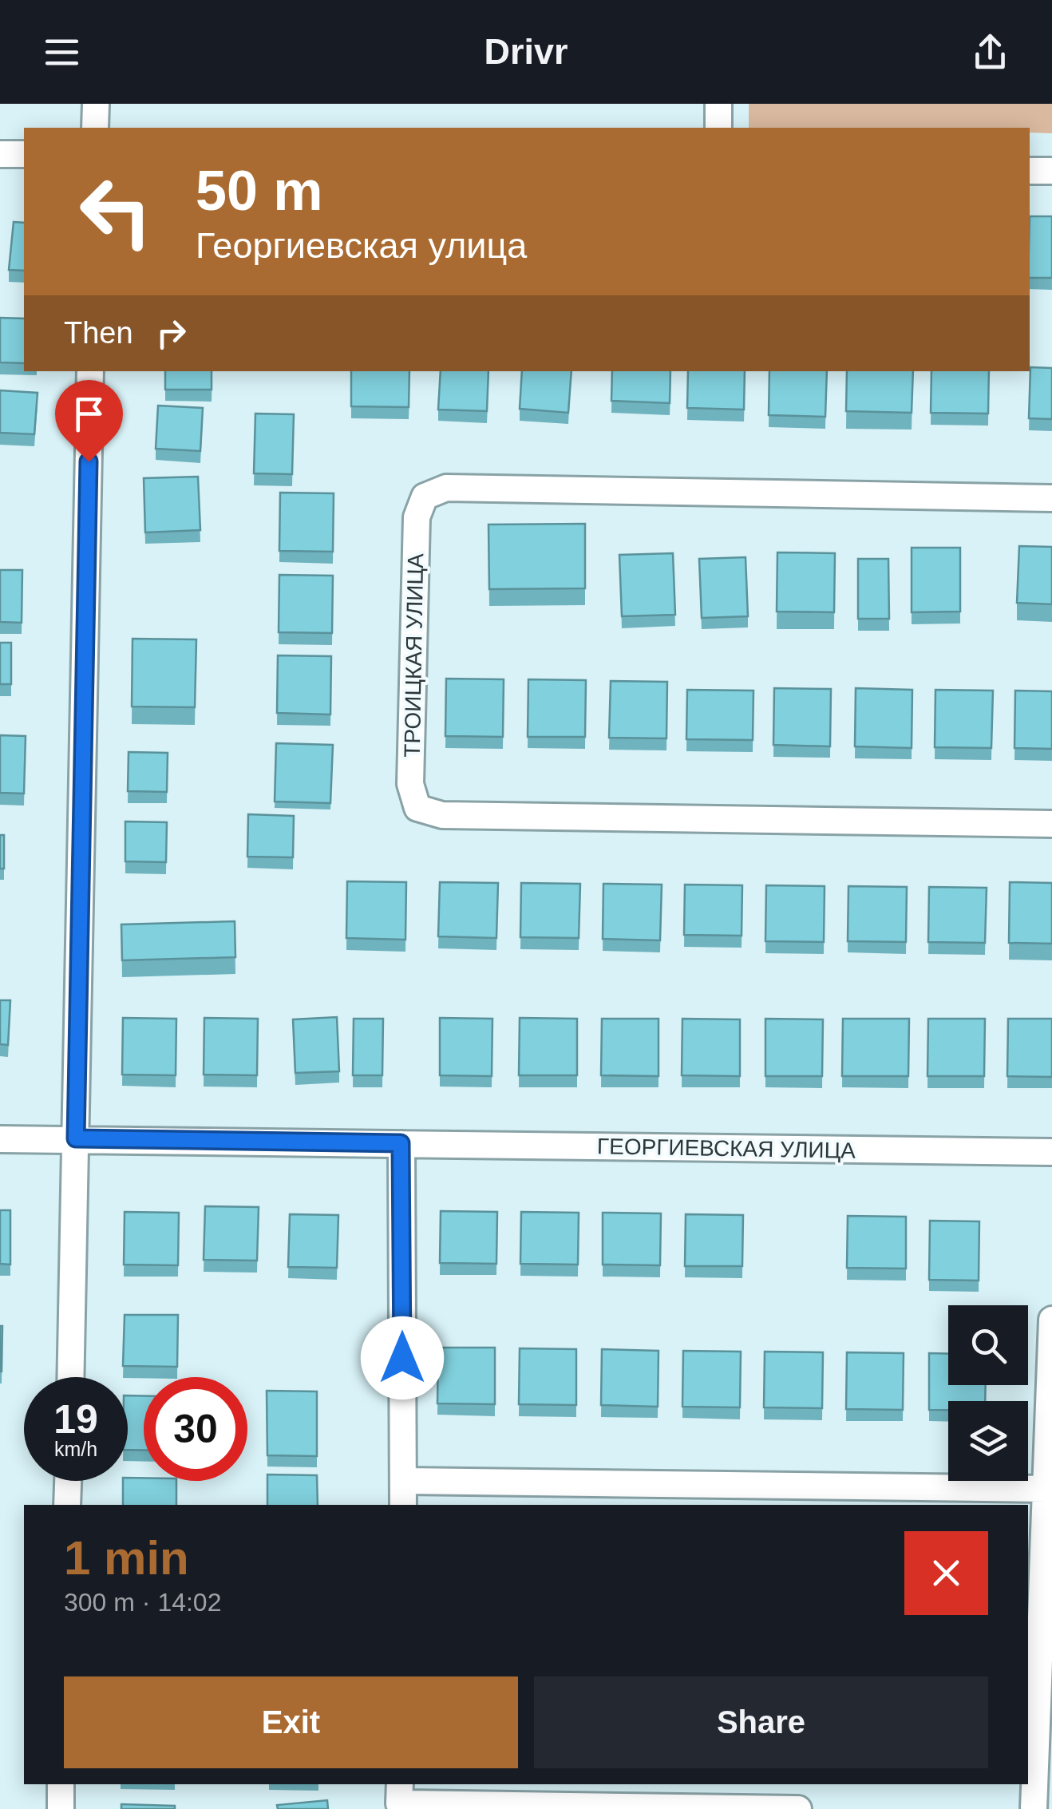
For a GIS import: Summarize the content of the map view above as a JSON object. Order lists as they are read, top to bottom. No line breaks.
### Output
{"streets":{"street":["ТРОИЦКАЯ УЛИЦА","ГЕОРГИЕВСКАЯ УЛИЦА"]},"page":{"header":"Drivr","turn":["50 m","Георгиевская улица"],"then":"Then","speed":"19 km/h","limit":"30","heading":["1 min","300 m · 14:02"],"buttons":["Exit","Share"]}}
